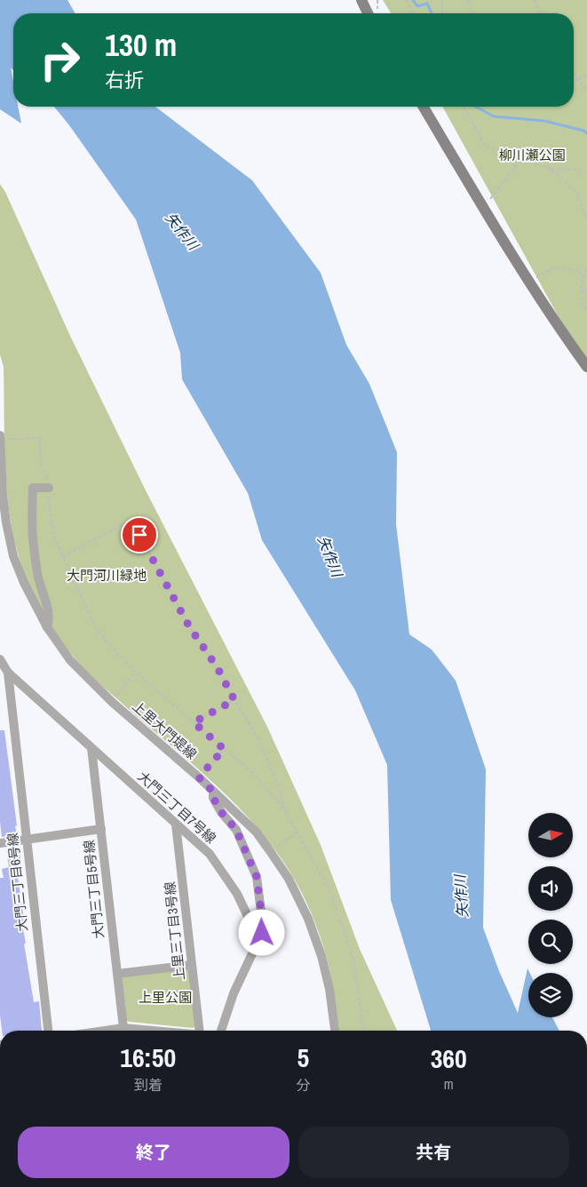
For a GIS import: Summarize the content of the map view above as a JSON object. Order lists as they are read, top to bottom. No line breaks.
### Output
{"streets":{"street":["上里大門堤線","大門三丁目7号線","大門三丁目6号線","大門三丁目5号線","上里三丁目3号線"]},"crossings":[["大門三丁目7号線","大門三丁目6号線"],["大門三丁目7号線","大門三丁目5号線"],["大門三丁目7号線","上里三丁目3号線"]],"water":["矢作川"],"parks":["柳川瀬公園","大門河川緑地","上里公園"],"north":"right","page":{"turn":["130 m","右折"],"eta":["16:50","到着","5","分","360","m"],"buttons":["終了","共有"]}}
